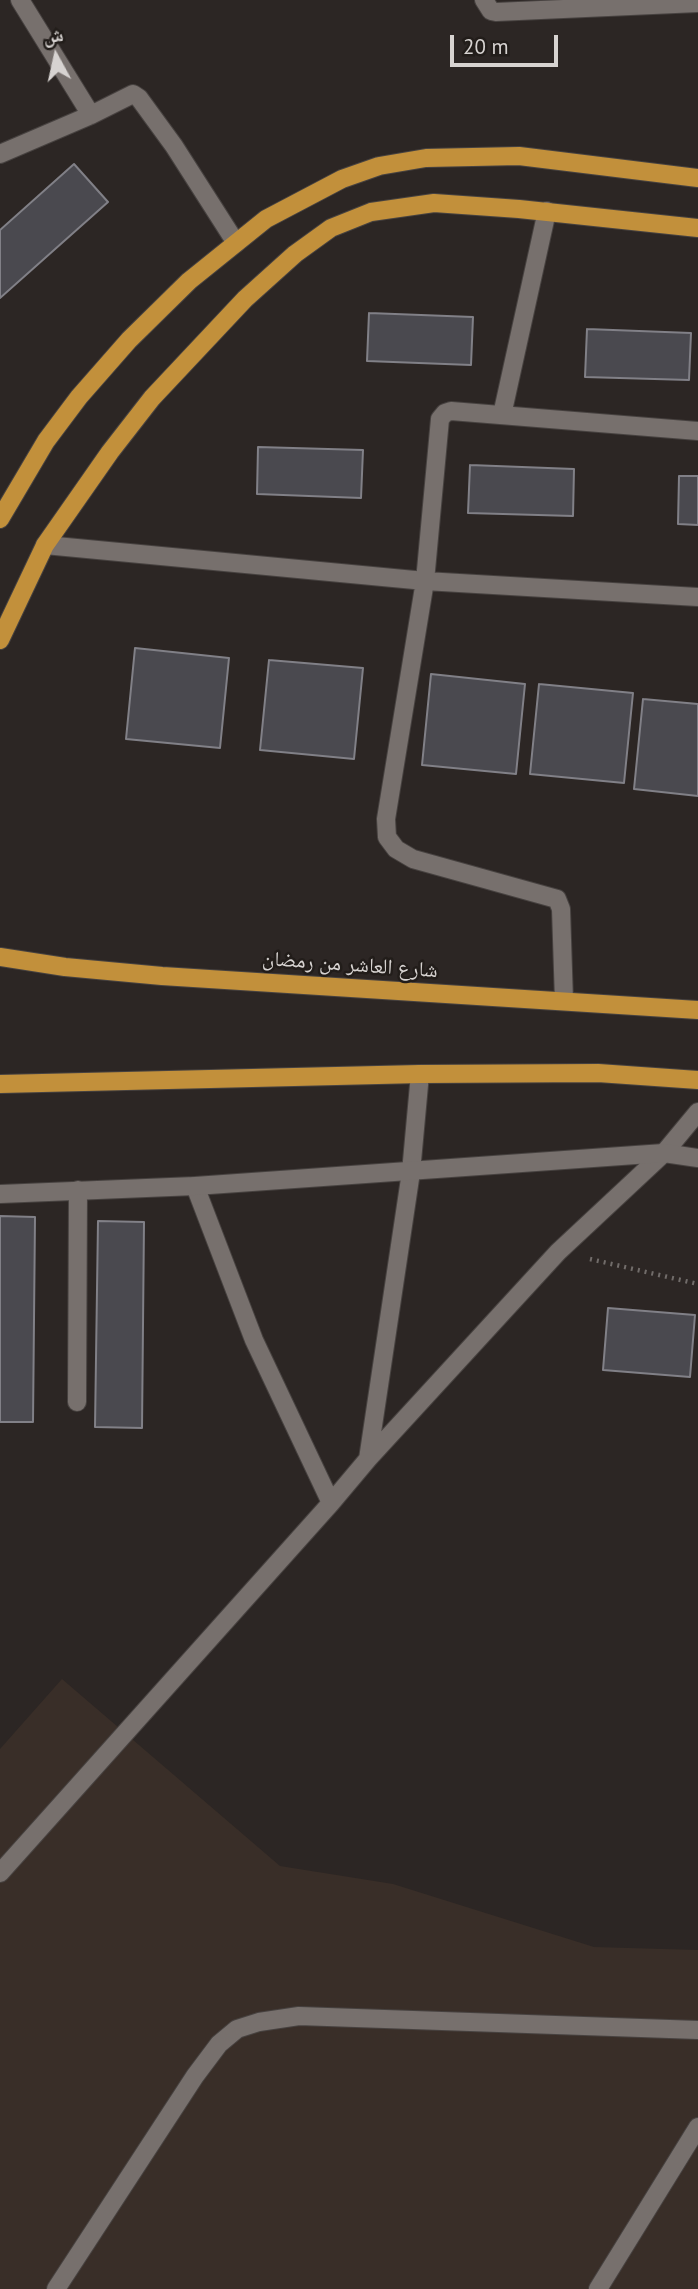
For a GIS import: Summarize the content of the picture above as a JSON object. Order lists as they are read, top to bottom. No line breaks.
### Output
{"streets":{"main road":["شارع العاشر من رمضان"]},"scale_bar":"20 m","north":"top"}
